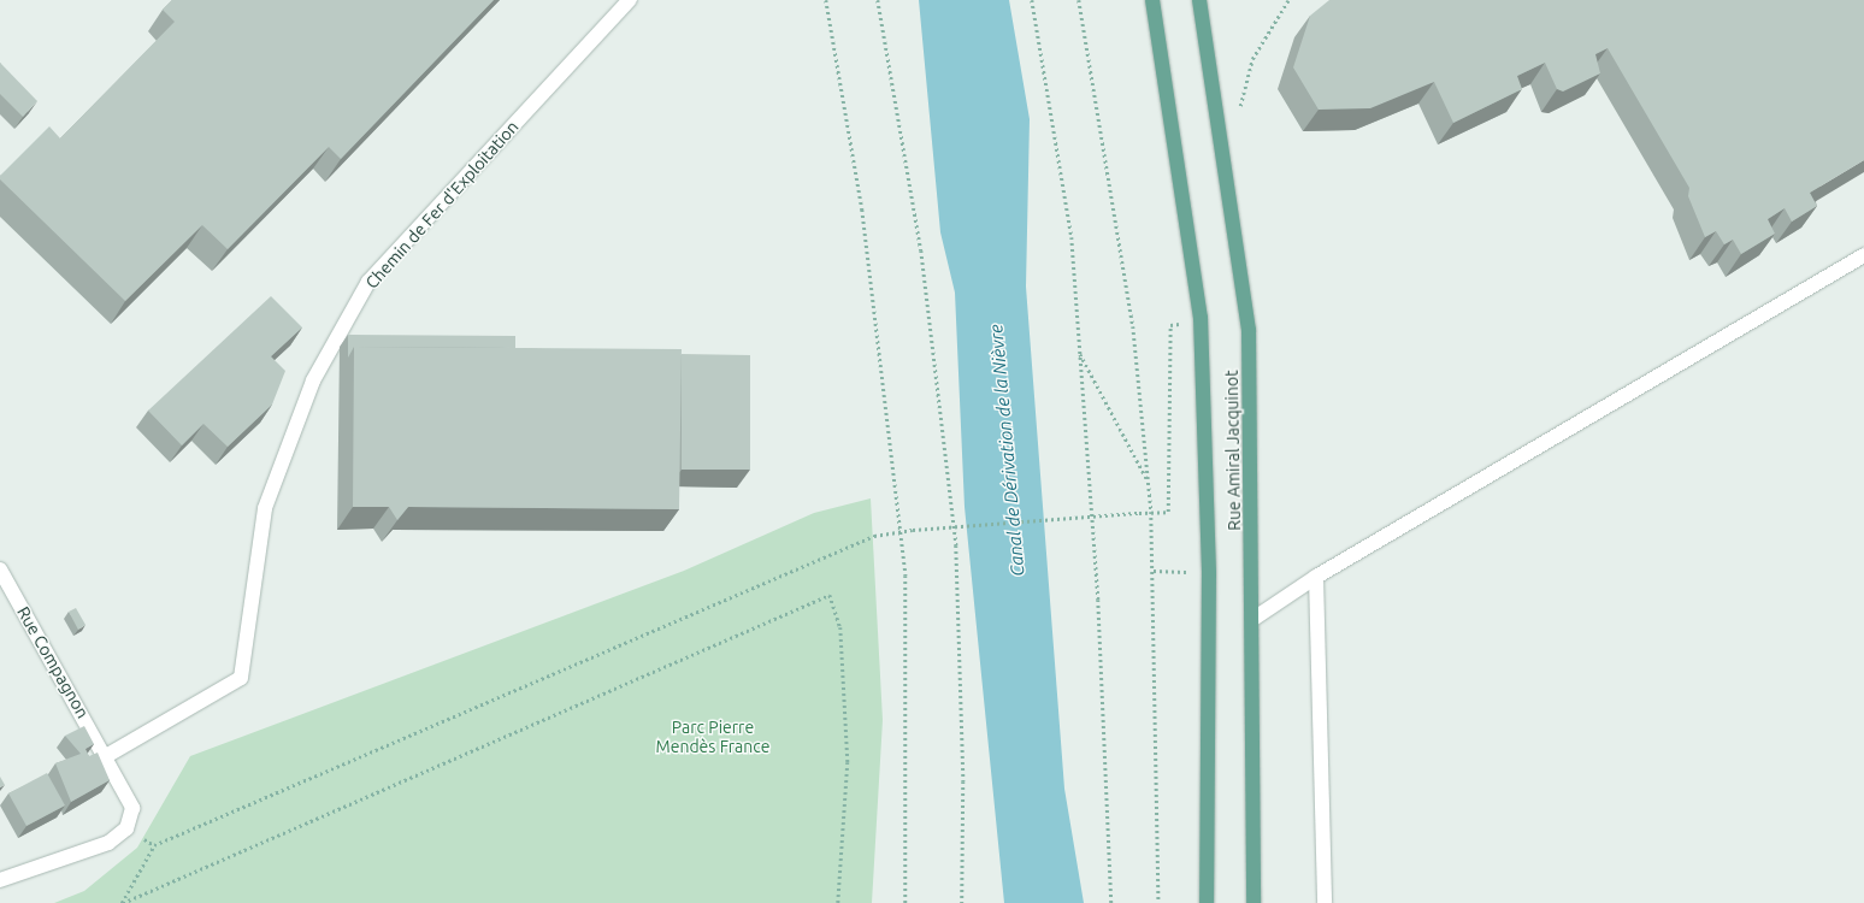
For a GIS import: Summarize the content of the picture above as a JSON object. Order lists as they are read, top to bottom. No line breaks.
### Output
{"streets":{"main road":["Rue Amiral Jacquinot"],"street":["Chemin de Fer d'Exploitation","Rue Compagnon"]},"crossings":[["Chemin de Fer d'Exploitation","Rue Compagnon"]],"water":["Canal de Dérivation de la Nièvre"],"parks":["Parc Pierre Mendès France"]}
